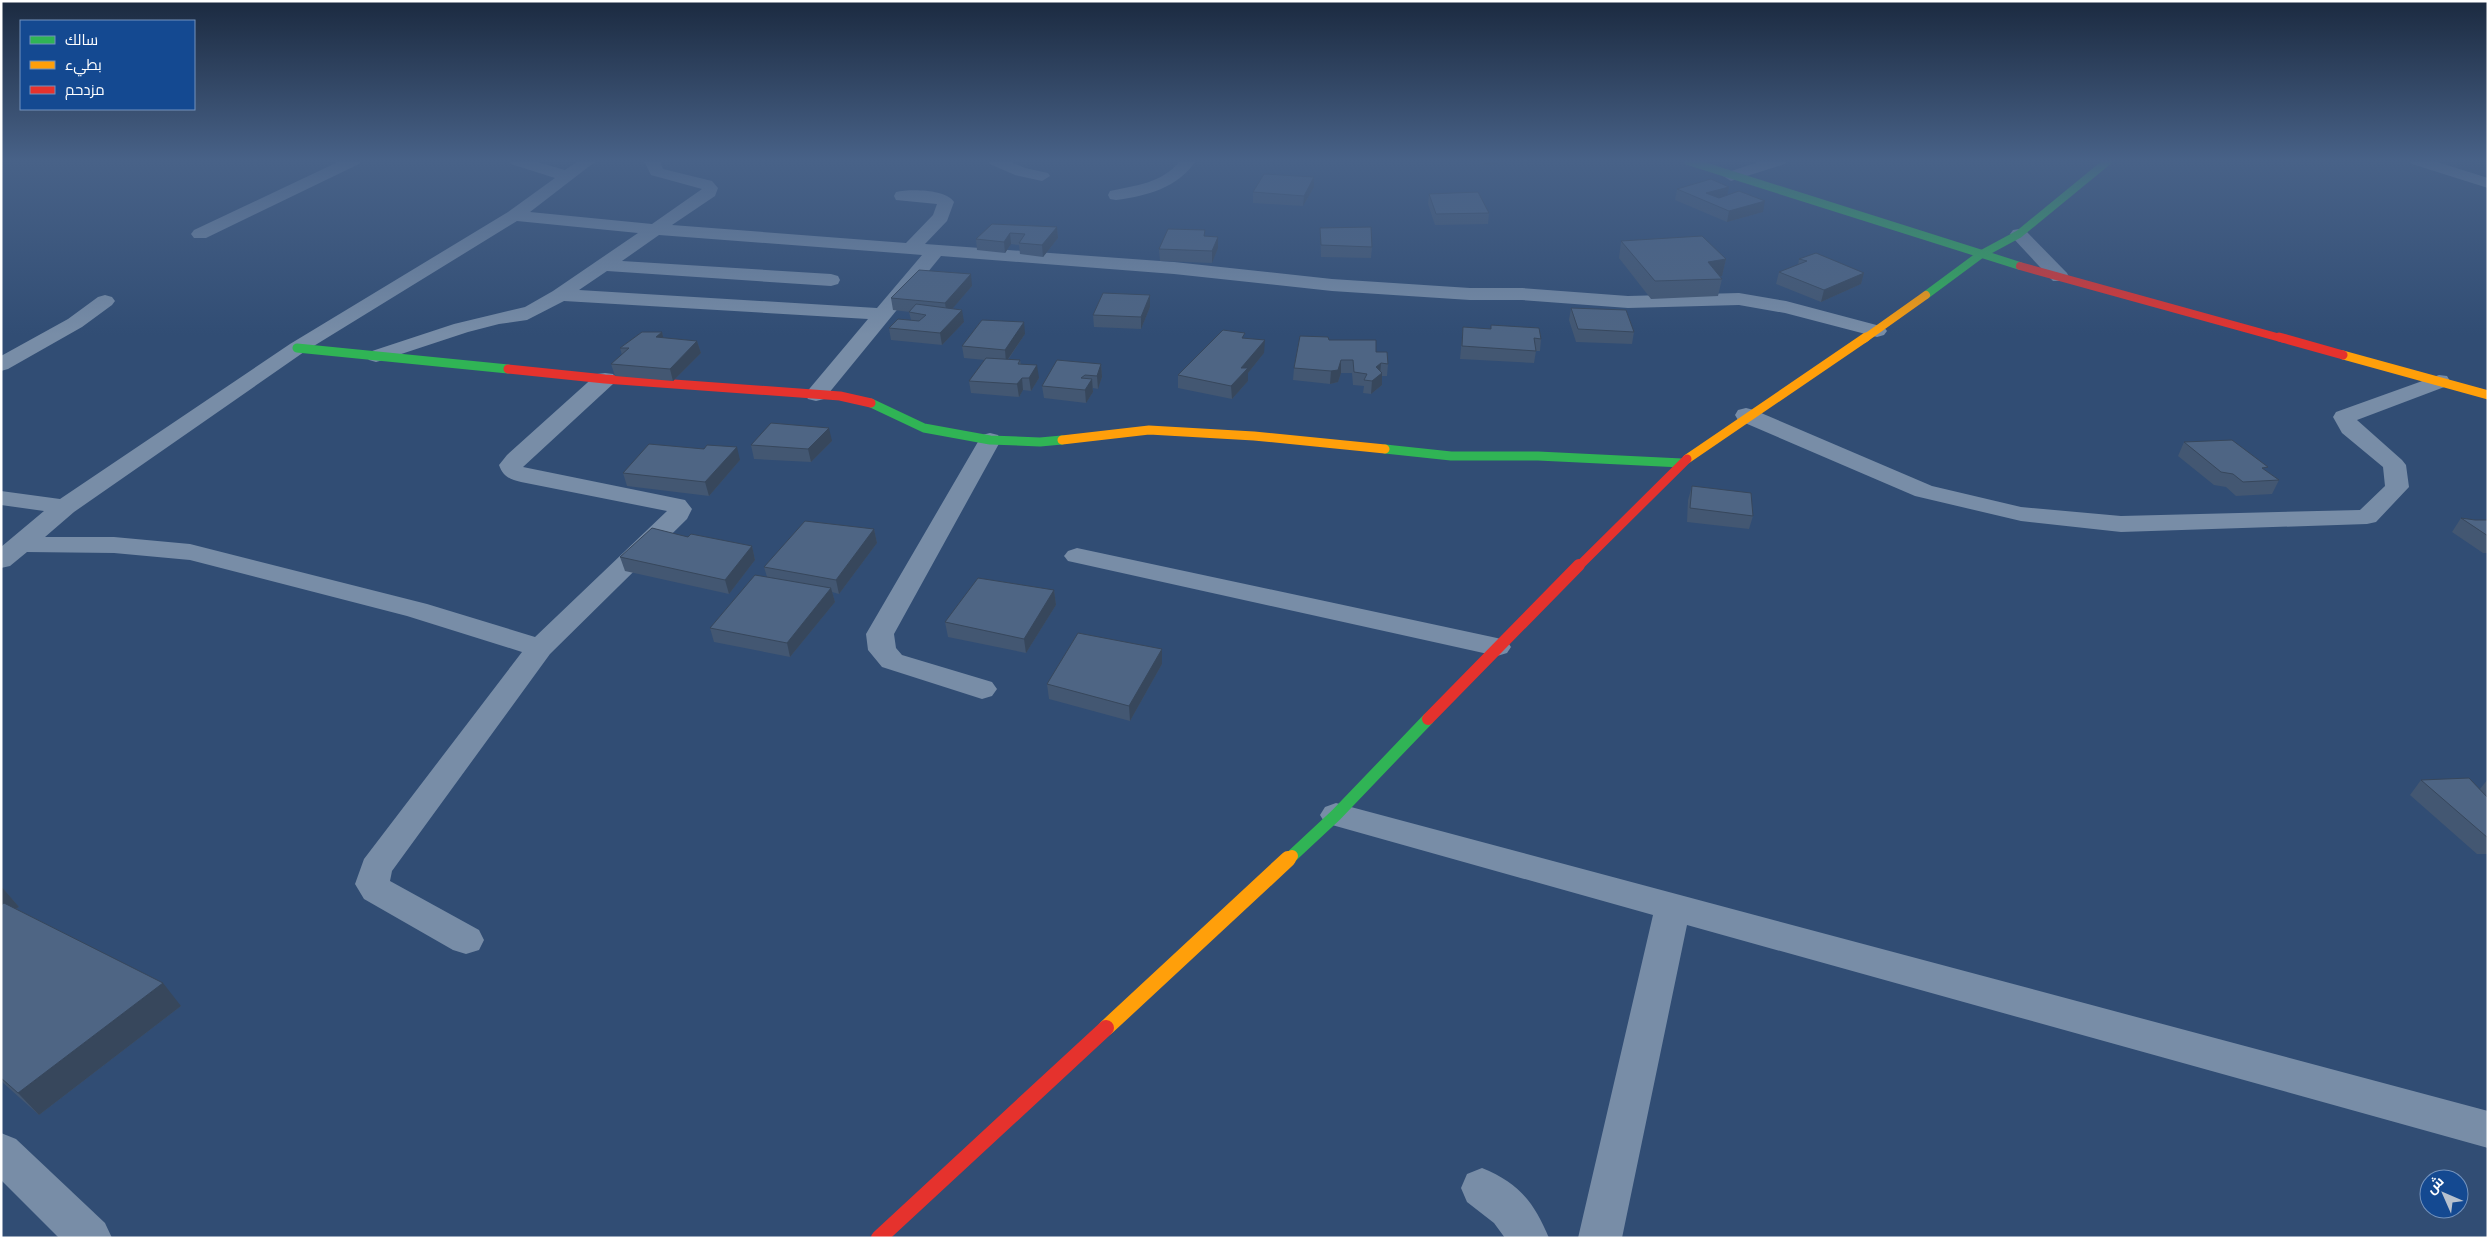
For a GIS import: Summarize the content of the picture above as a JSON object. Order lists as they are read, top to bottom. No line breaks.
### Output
{"legend":["سالك","بطيء","مزدحم"],"north":"top left"}
